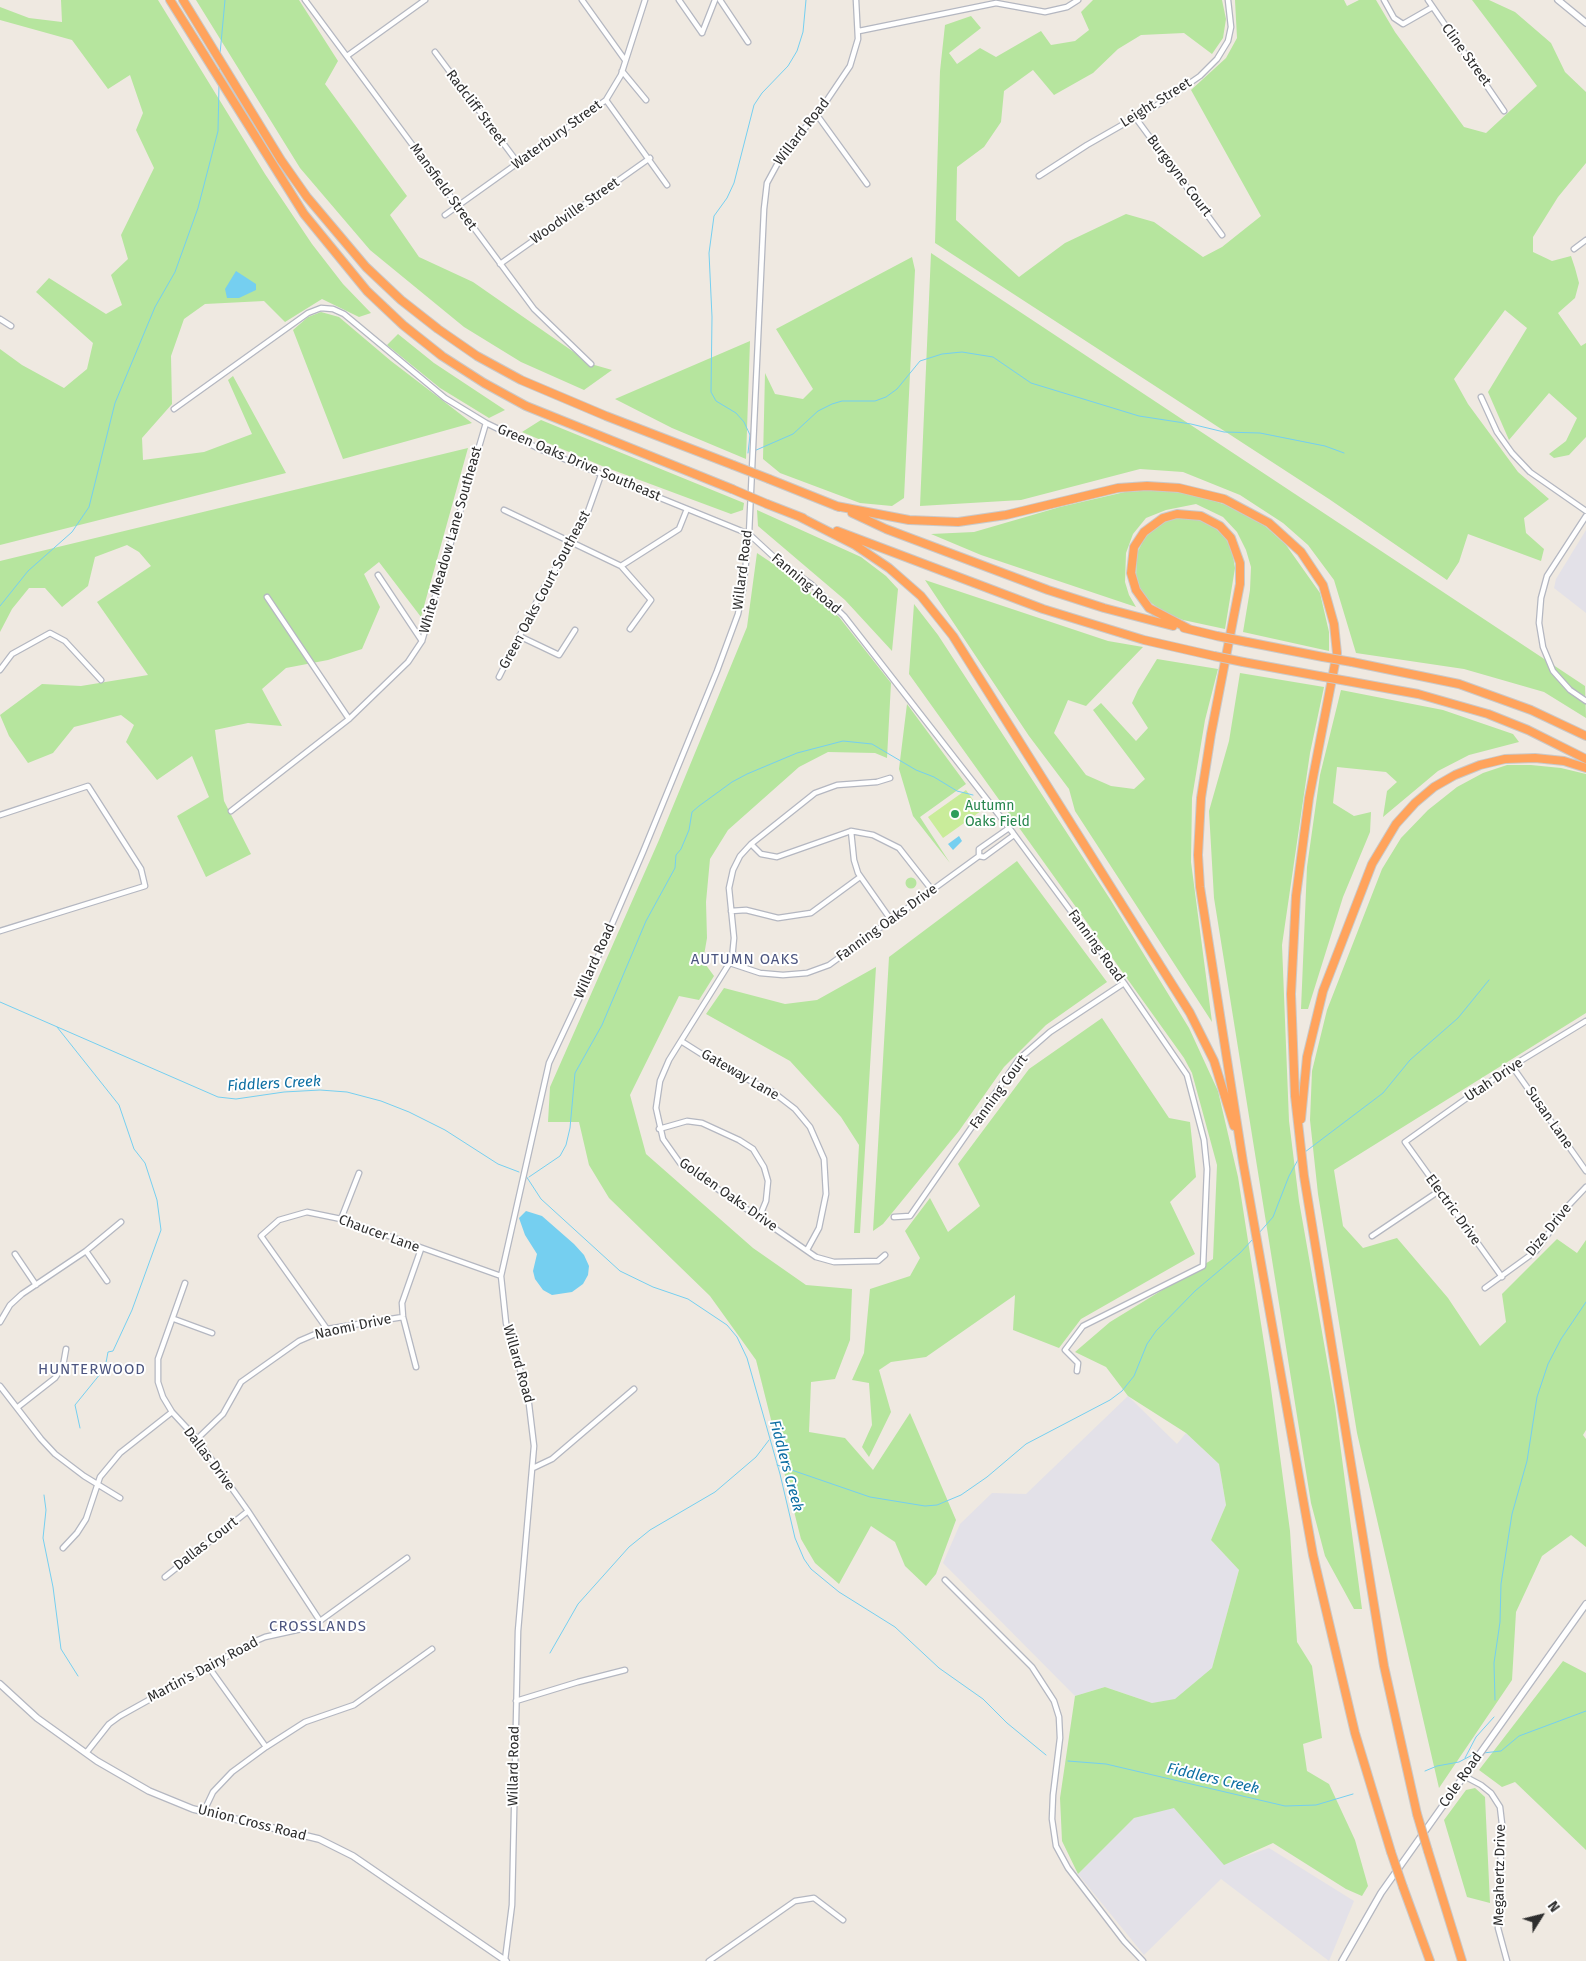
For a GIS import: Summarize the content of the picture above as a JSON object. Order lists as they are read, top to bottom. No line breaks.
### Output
{"streets":{"main road":["Cole Road","Union Cross Road"],"street":["Cline Street","Leight Street","Radcliff Street","Willard Road","Waterbury Street","Burgoyne Court","Mansfield Street","Woodville Street","Green Oaks Drive Southeast","White Meadow Lane Southeast","Fanning Road","Green Oaks Court Southeast","Fanning Oaks Drive","Gateway Lane","Utah Drive","Fanning Court","Susan Lane","Golden Oaks Drive","Electric Drive","Dize Drive","Chaucer Lane","Naomi Drive","Dallas Drive","Dallas Court","Martin's Dairy Road","Megahertz Drive"]},"crossings":[["Leight Street","Burgoyne Court"],["Radcliff Street","Waterbury Street"],["Willard Road","Green Oaks Drive Southeast"],["Willard Road","Fanning Road"],["Willard Road","Chaucer Lane"],["Willard Road","Union Cross Road"],["Waterbury Street","Mansfield Street"],["Mansfield Street","Woodville Street"],["Green Oaks Drive Southeast","White Meadow Lane Southeast"],["Green Oaks Drive Southeast","Fanning Road"],["Green Oaks Drive Southeast","Green Oaks Court Southeast"],["Fanning Road","Fanning Oaks Drive"],["Fanning Road","Fanning Court"],["Fanning Oaks Drive","Golden Oaks Drive"],["Gateway Lane","Golden Oaks Drive"],["Utah Drive","Susan Lane"],["Utah Drive","Electric Drive"],["Electric Drive","Dize Drive"],["Chaucer Lane","Naomi Drive"],["Naomi Drive","Dallas Drive"],["Dallas Drive","Dallas Court"],["Dallas Drive","Martin's Dairy Road"],["Martin's Dairy Road","Union Cross Road"],["Cole Road","Megahertz Drive"]],"districts":["AUTUMN OAKS","HUNTERWOOD","CROSSLANDS"],"water":["Fiddlers Creek"],"places":["Autumn Oaks Field"],"north":"top right"}
